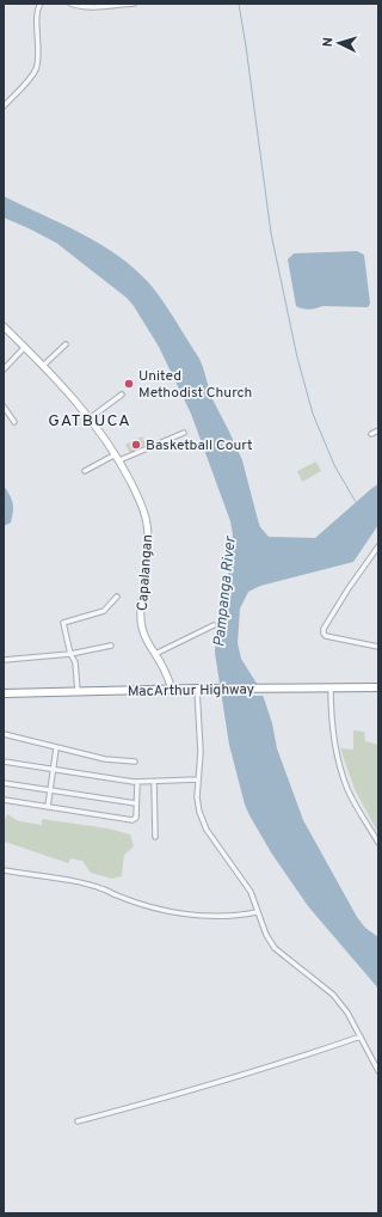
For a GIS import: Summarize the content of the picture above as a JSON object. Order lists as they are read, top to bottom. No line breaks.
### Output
{"streets":{"highway":["MacArthur Highway"],"street":["Capalangan"]},"crossings":[["Capalangan","MacArthur Highway"]],"districts":["GATBUCA"],"water":["Pampanga River"],"places":["United Methodist Church","Basketball Court"],"north":"left"}
